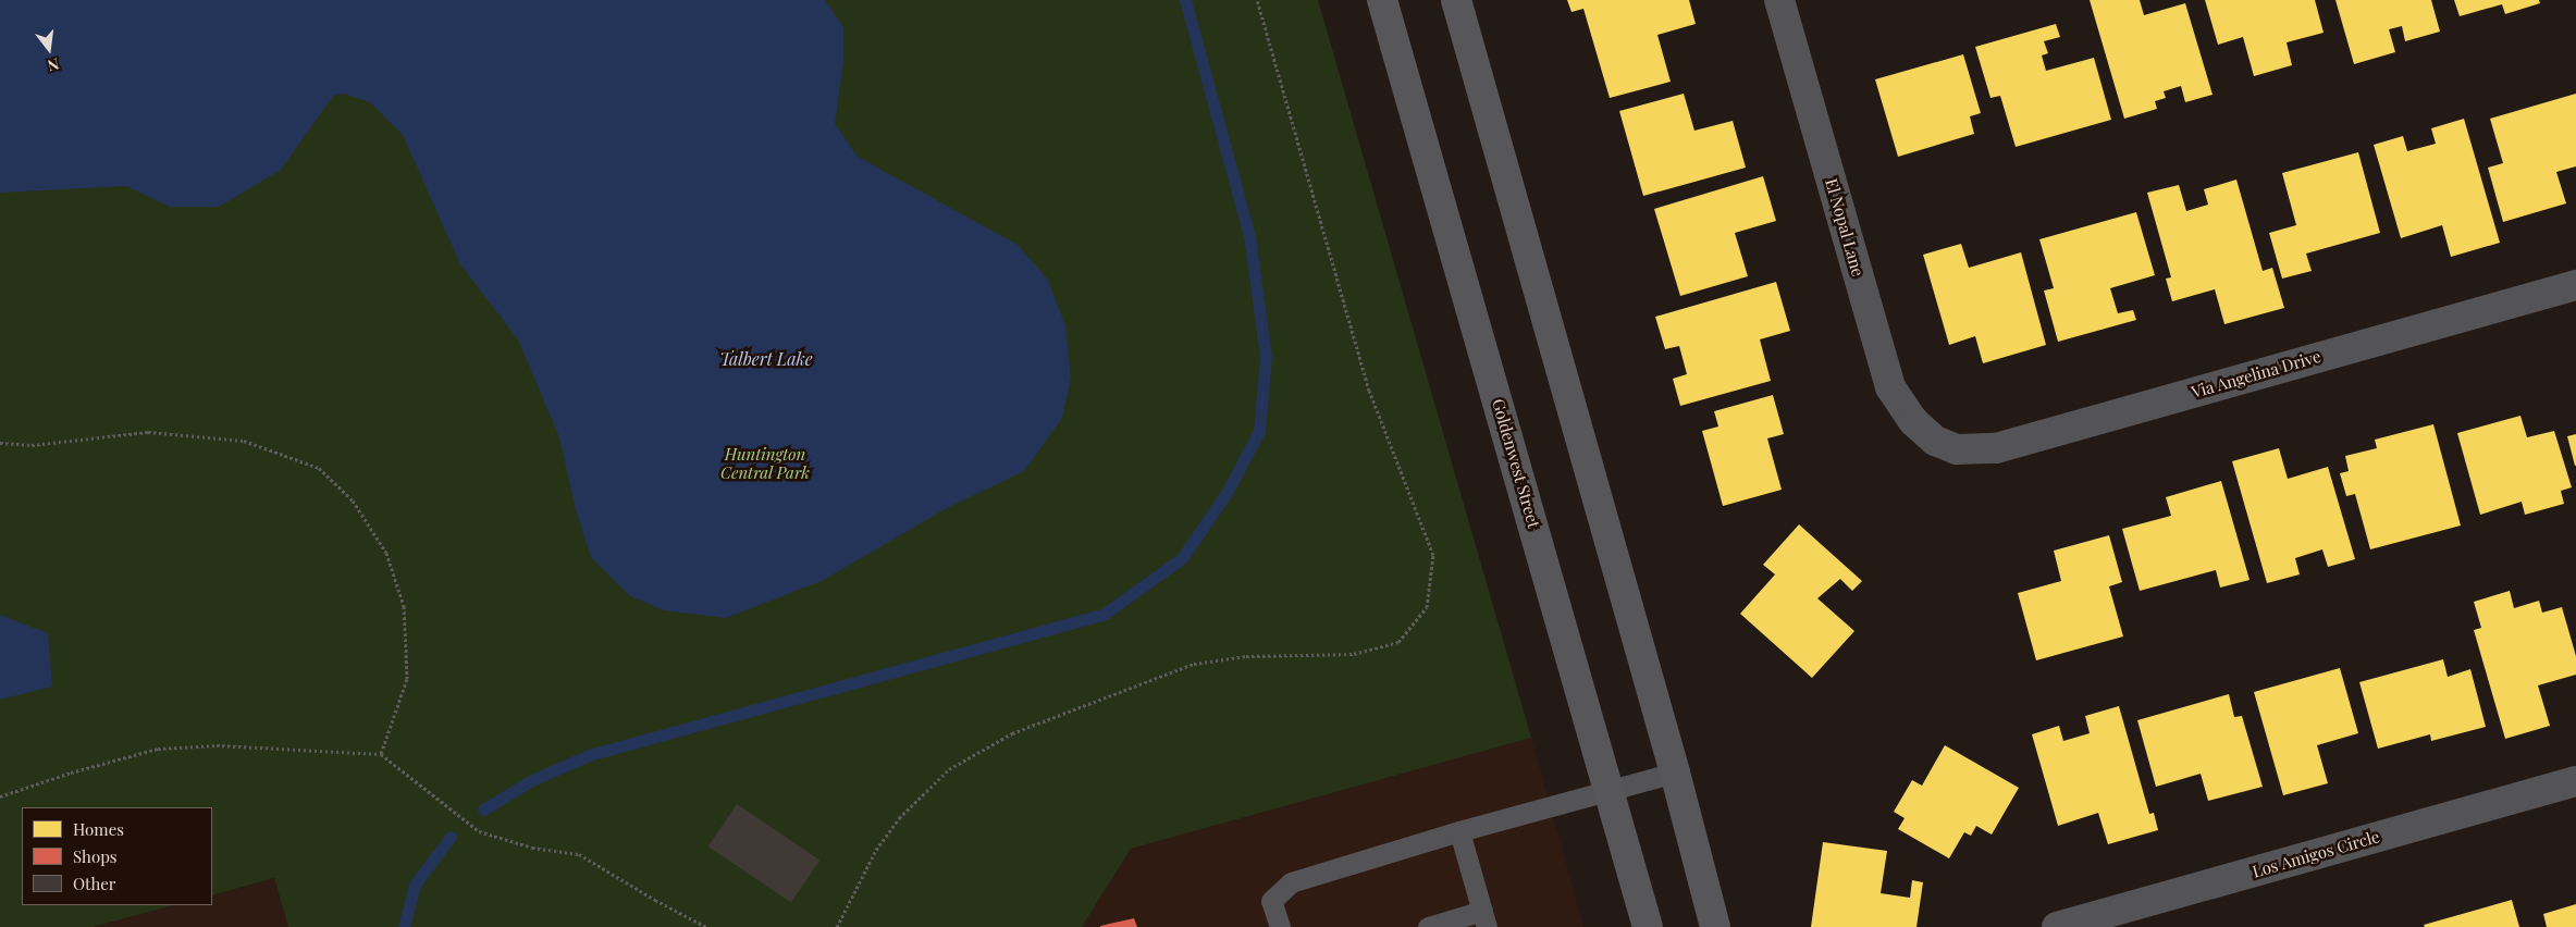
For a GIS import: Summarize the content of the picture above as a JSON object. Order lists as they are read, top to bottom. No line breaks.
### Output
{"streets":{"main road":["Goldenwest Street"],"street":["El Nopal Lane","Via Angelina Drive","Los Amigos Circle"]},"crossings":[["El Nopal Lane","Via Angelina Drive"]],"water":["Talbert Lake"],"parks":["Huntington Central Park"],"legend":["Homes","Shops","Other"],"north":"bottom"}
